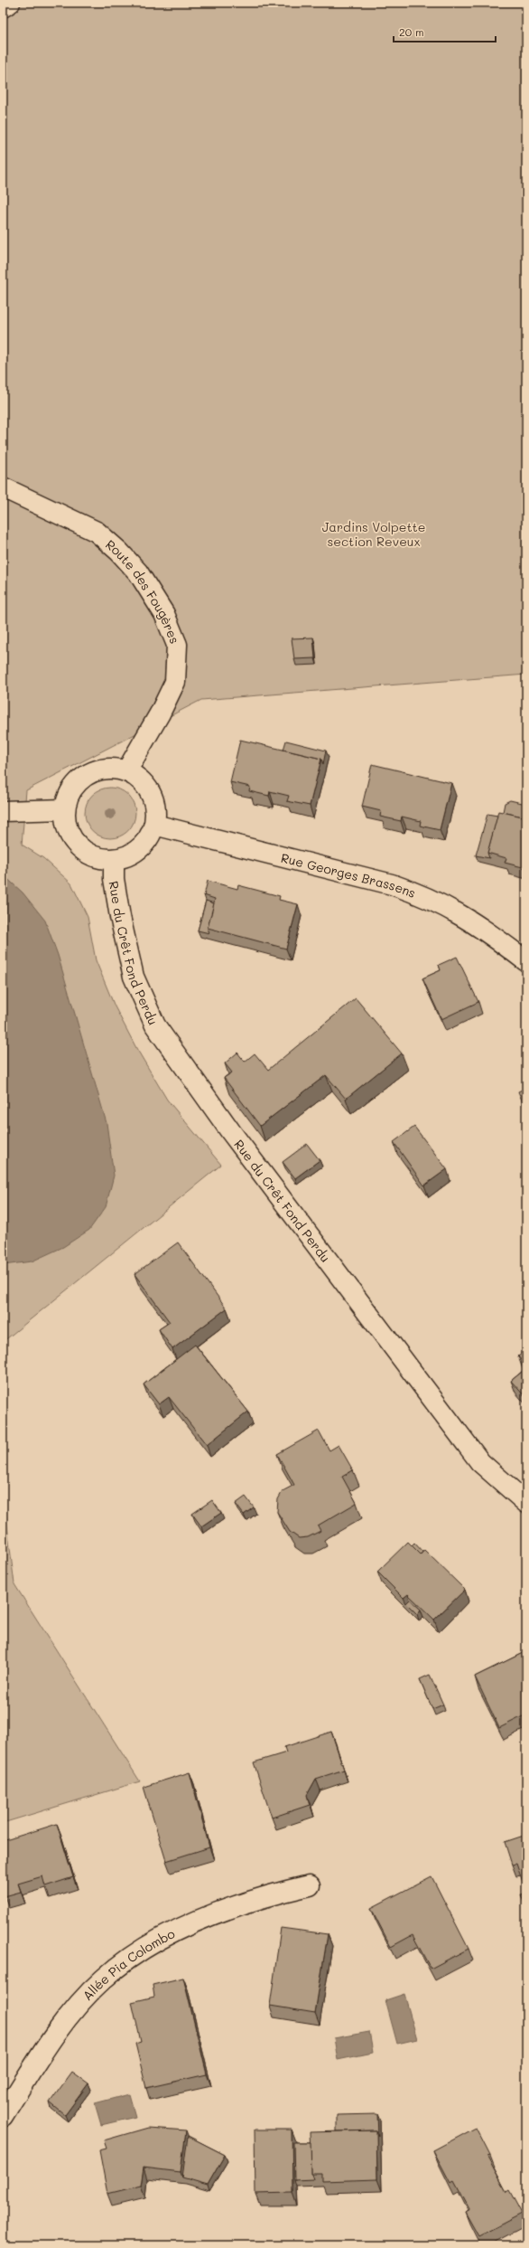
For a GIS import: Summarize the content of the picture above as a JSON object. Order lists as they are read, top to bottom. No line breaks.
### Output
{"streets":{"street":["Route des Fougères","Rue Georges Brassens","Rue du Crêt Fond Perdu","Allée Pia Colombo"]},"crossings":[["Route des Fougères","Rue Georges Brassens"],["Route des Fougères","Rue du Crêt Fond Perdu"],["Rue Georges Brassens","Rue du Crêt Fond Perdu"]],"parks":["Jardins Volpette section Reveux"],"scale_bar":"20 m"}
